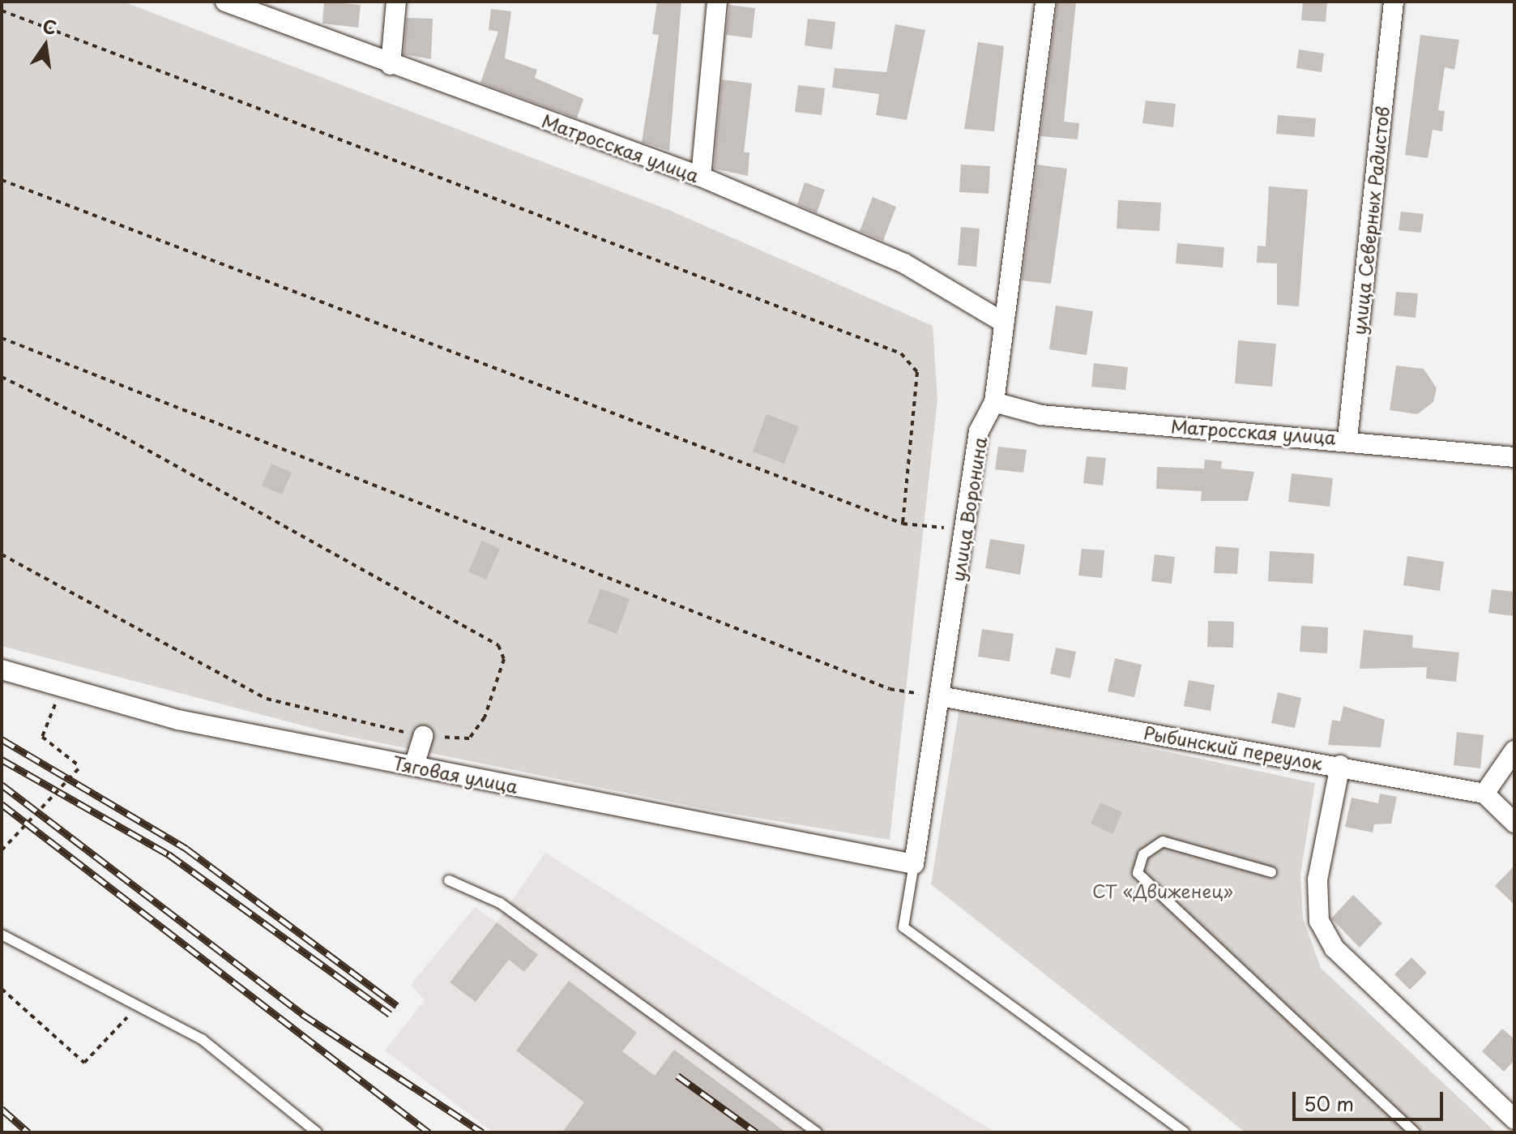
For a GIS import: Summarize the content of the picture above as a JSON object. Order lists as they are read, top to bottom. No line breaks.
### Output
{"streets":{"street":["Матросская улица","улица Северных Радистов","улица Воронина","Рыбинский переулок","Тяговая улица"]},"crossings":[["Матросская улица","улица Северных Радистов"],["Матросская улица","улица Воронина"],["улица Воронина","Рыбинский переулок"],["улица Воронина","Тяговая улица"]],"parks":["СТ «Движенец»"],"scale_bar":"50 m","north":"top"}
